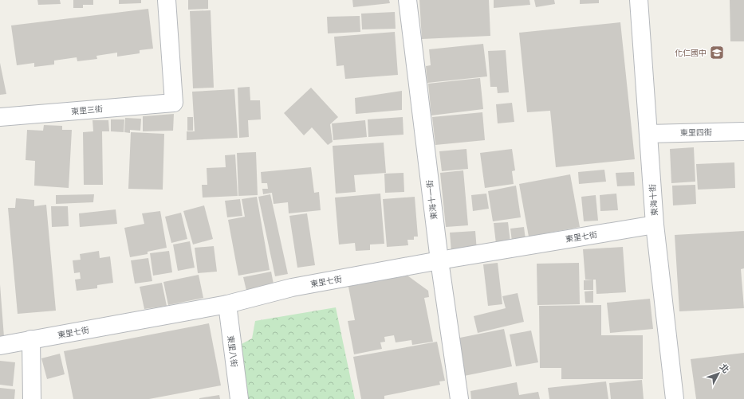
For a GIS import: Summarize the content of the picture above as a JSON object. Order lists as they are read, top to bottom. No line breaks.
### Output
{"streets":{"street":["東里三街","東里四街","東海十一街","東海十街","東里七街","東里八街"]},"crossings":[["東里四街","東海十街"],["東海十一街","東里七街"],["東海十街","東里七街"],["東里七街","東里八街"]],"places":{"school or university":["化仁國中"]},"north":"top right"}
